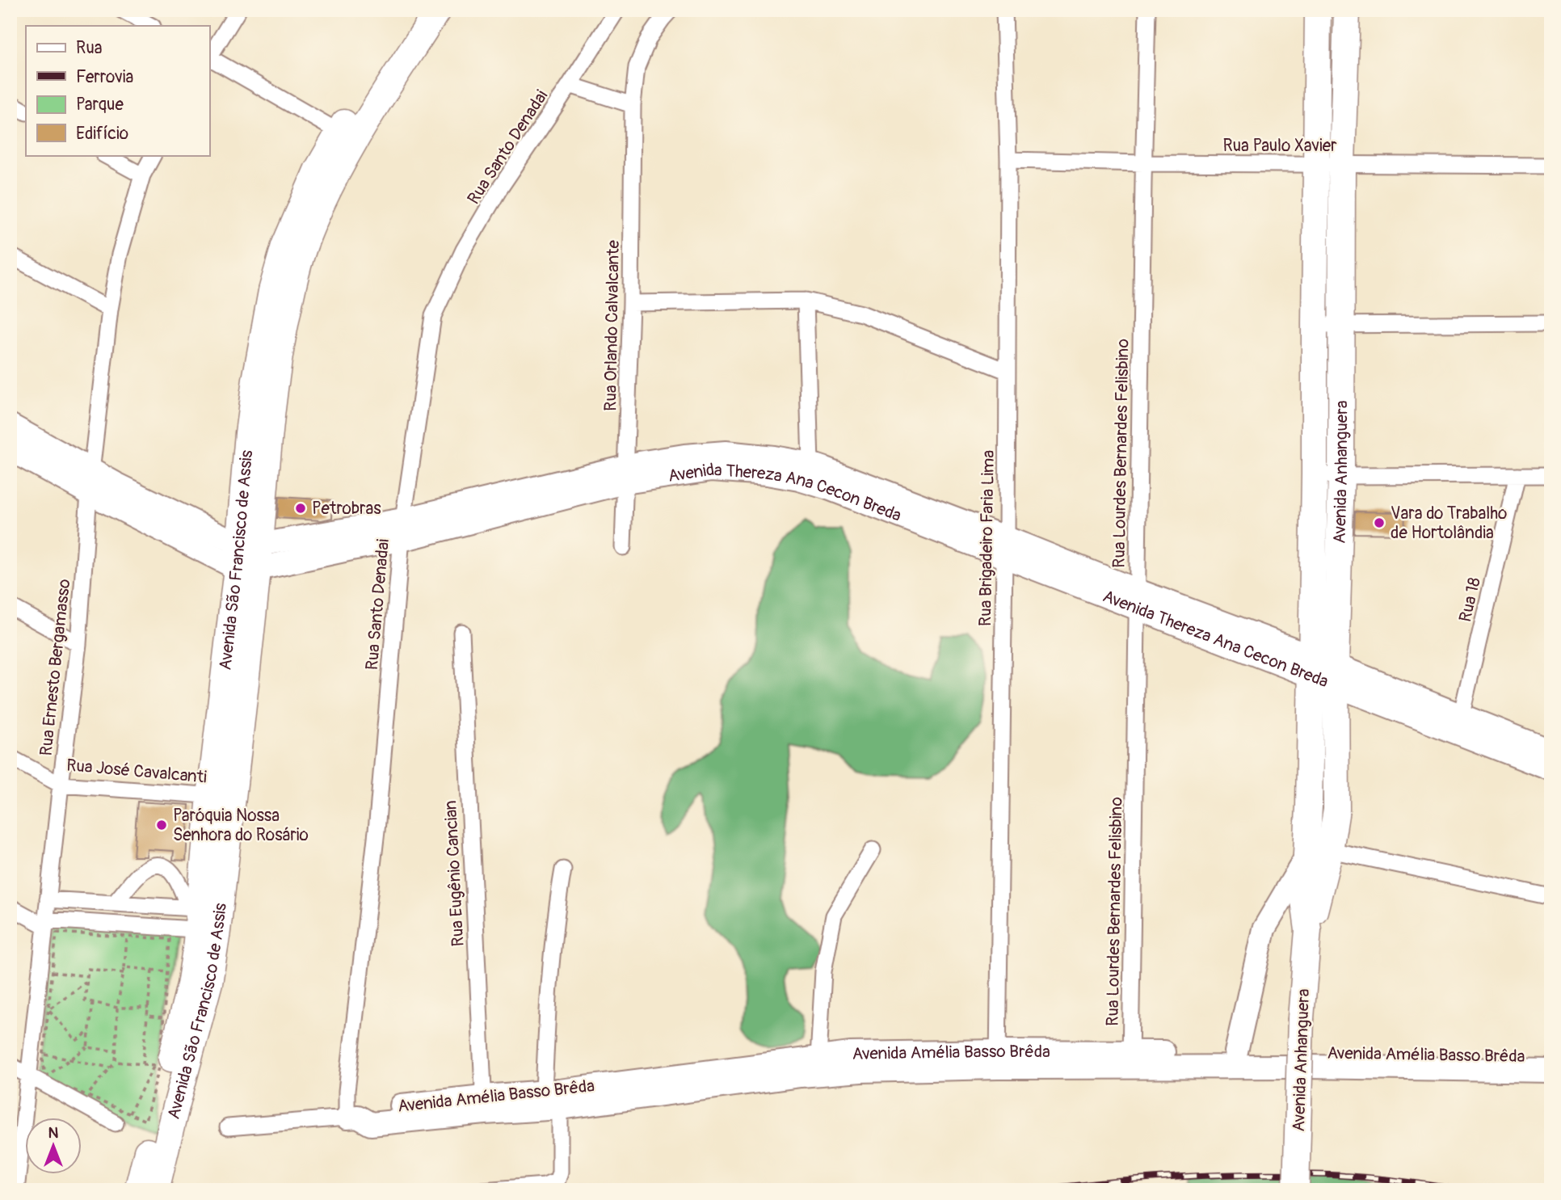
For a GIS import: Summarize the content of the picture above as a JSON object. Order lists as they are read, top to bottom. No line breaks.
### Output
{"streets":{"main road":["Avenida Anhanguera","Avenida Thereza Ana Cecon Breda","Avenida São Francisco de Assis","Avenida Amélia Basso Brêda"],"street":["Rua Paulo Xavier","Rua Santo Denadai","Rua Orlando Calvalcante","Rua Lourdes Bernardes Felisbino","Rua Brigadeiro Faria Lima","Rua 18","Rua Ernesto Bergamasso","Rua José Cavalcanti","Rua Eugênio Cancian"]},"crossings":[["Rua Paulo Xavier","Rua Lourdes Bernardes Felisbino"],["Rua Paulo Xavier","Avenida Anhanguera"],["Rua Paulo Xavier","Rua Brigadeiro Faria Lima"],["Rua Santo Denadai","Avenida Thereza Ana Cecon Breda"],["Rua Santo Denadai","Avenida Amélia Basso Brêda"],["Rua Orlando Calvalcante","Avenida Thereza Ana Cecon Breda"],["Rua Lourdes Bernardes Felisbino","Avenida Thereza Ana Cecon Breda"],["Rua Lourdes Bernardes Felisbino","Avenida Amélia Basso Brêda"],["Avenida Anhanguera","Avenida Thereza Ana Cecon Breda"],["Avenida Thereza Ana Cecon Breda","Rua Brigadeiro Faria Lima"],["Avenida Thereza Ana Cecon Breda","Avenida São Francisco de Assis"],["Avenida Thereza Ana Cecon Breda","Rua 18"],["Rua Brigadeiro Faria Lima","Avenida Amélia Basso Brêda"],["Avenida São Francisco de Assis","Rua José Cavalcanti"],["Rua Ernesto Bergamasso","Rua José Cavalcanti"],["Rua Eugênio Cancian","Avenida Amélia Basso Brêda"]],"places":["Petrobras","Vara do Trabalho de Hortolândia","Paróquia Nossa Senhora do Rosário"],"legend":["Rua","Ferrovia","Parque","Edifício"],"north":"top"}
